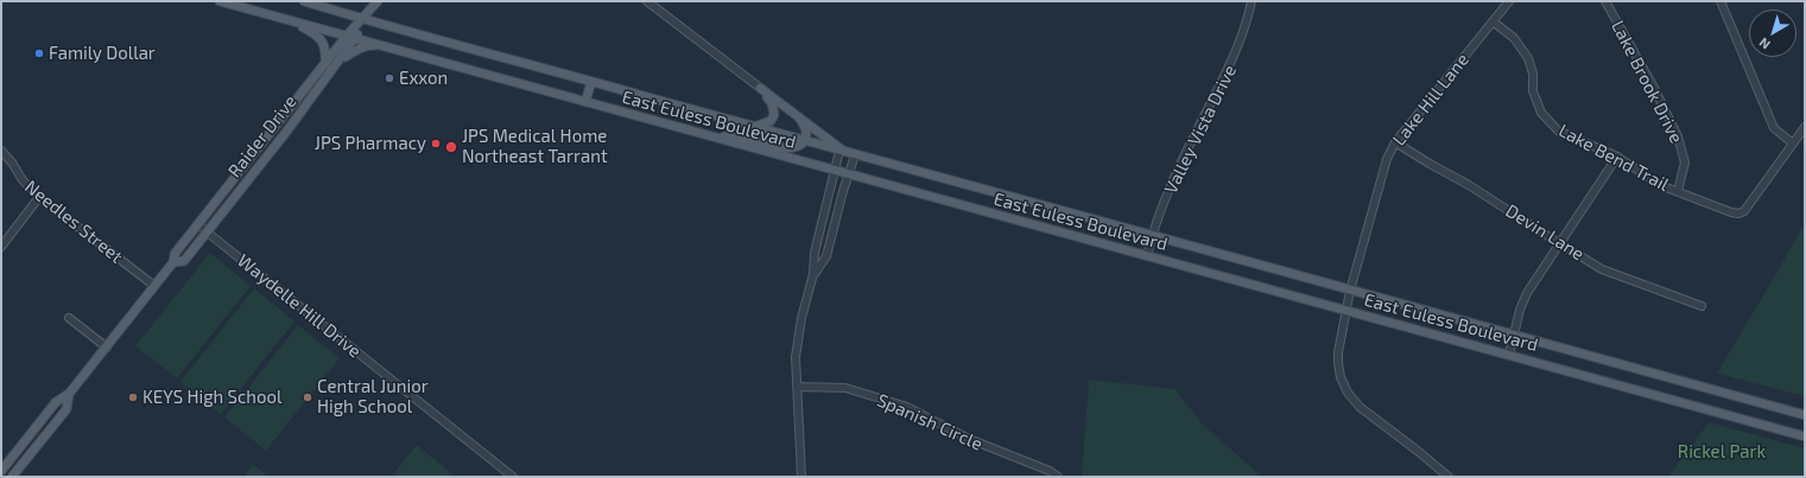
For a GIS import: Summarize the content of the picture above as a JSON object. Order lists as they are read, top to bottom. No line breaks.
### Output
{"streets":{"main road":["East Euless Boulevard","Raider Drive"],"street":["Lake Brook Drive","Lake Hill Lane","Valley Vista Drive","Lake Bend Trail","Needles Street","Devin Lane","Waydelle Hill Drive","Spanish Circle"]},"crossings":[["Lake Brook Drive","Lake Bend Trail"],["Lake Hill Lane","East Euless Boulevard"],["Lake Hill Lane","Lake Bend Trail"],["Lake Hill Lane","Devin Lane"],["East Euless Boulevard","Valley Vista Drive"],["East Euless Boulevard","Raider Drive"],["Raider Drive","Needles Street"],["Raider Drive","Waydelle Hill Drive"]],"parks":["Rickel Park"],"places":["Family Dollar","Exxon","JPS Pharmacy","JPS Medical Home Northeast Tarrant","KEYS High School","Central Junior High School"],"north":"bottom left"}
